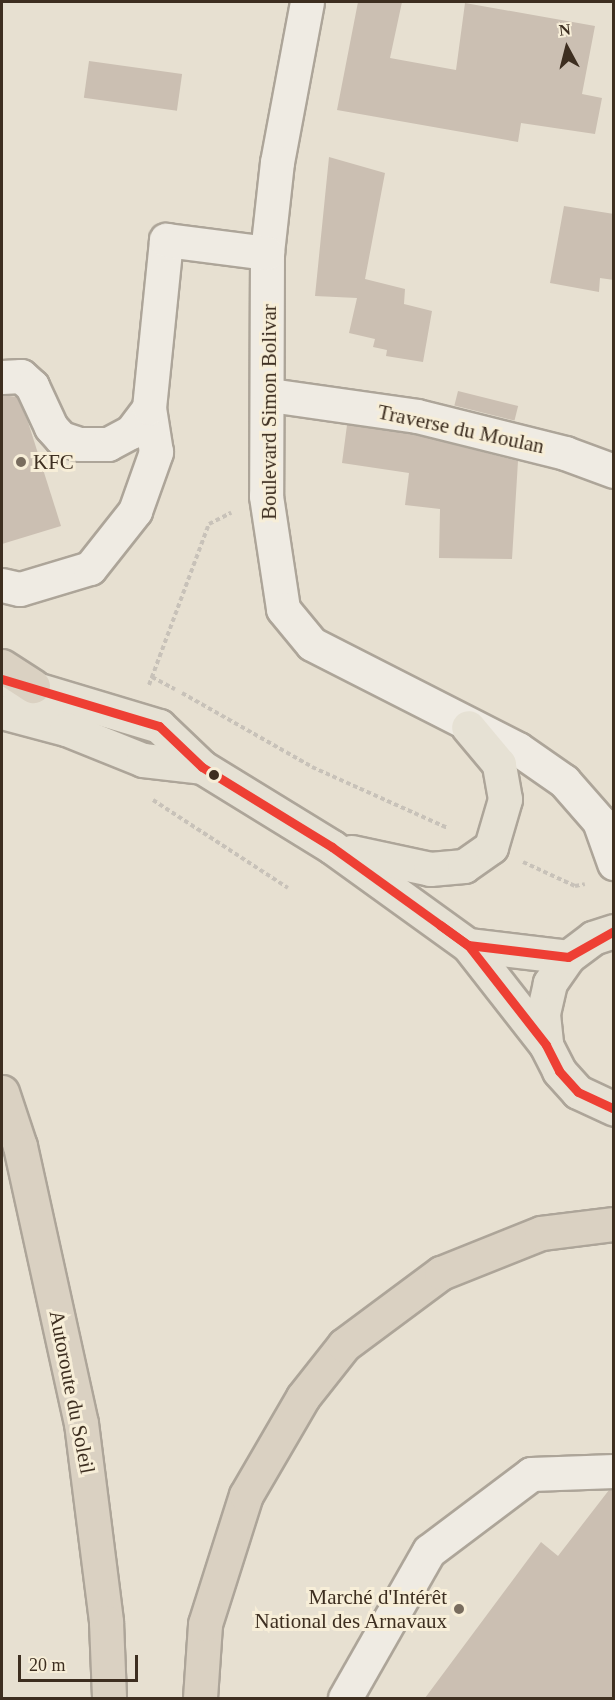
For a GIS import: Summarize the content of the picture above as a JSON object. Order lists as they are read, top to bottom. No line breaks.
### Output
{"streets":{"highway":["Autoroute du Soleil"],"street":["Boulevard Simon Bolivar","Traverse du Moulan"]},"crossings":[["Boulevard Simon Bolivar","Traverse du Moulan"]],"places":["KFC","Marché d'Intérêt National des Arnavaux"],"scale_bar":"20 m","north":"top"}
